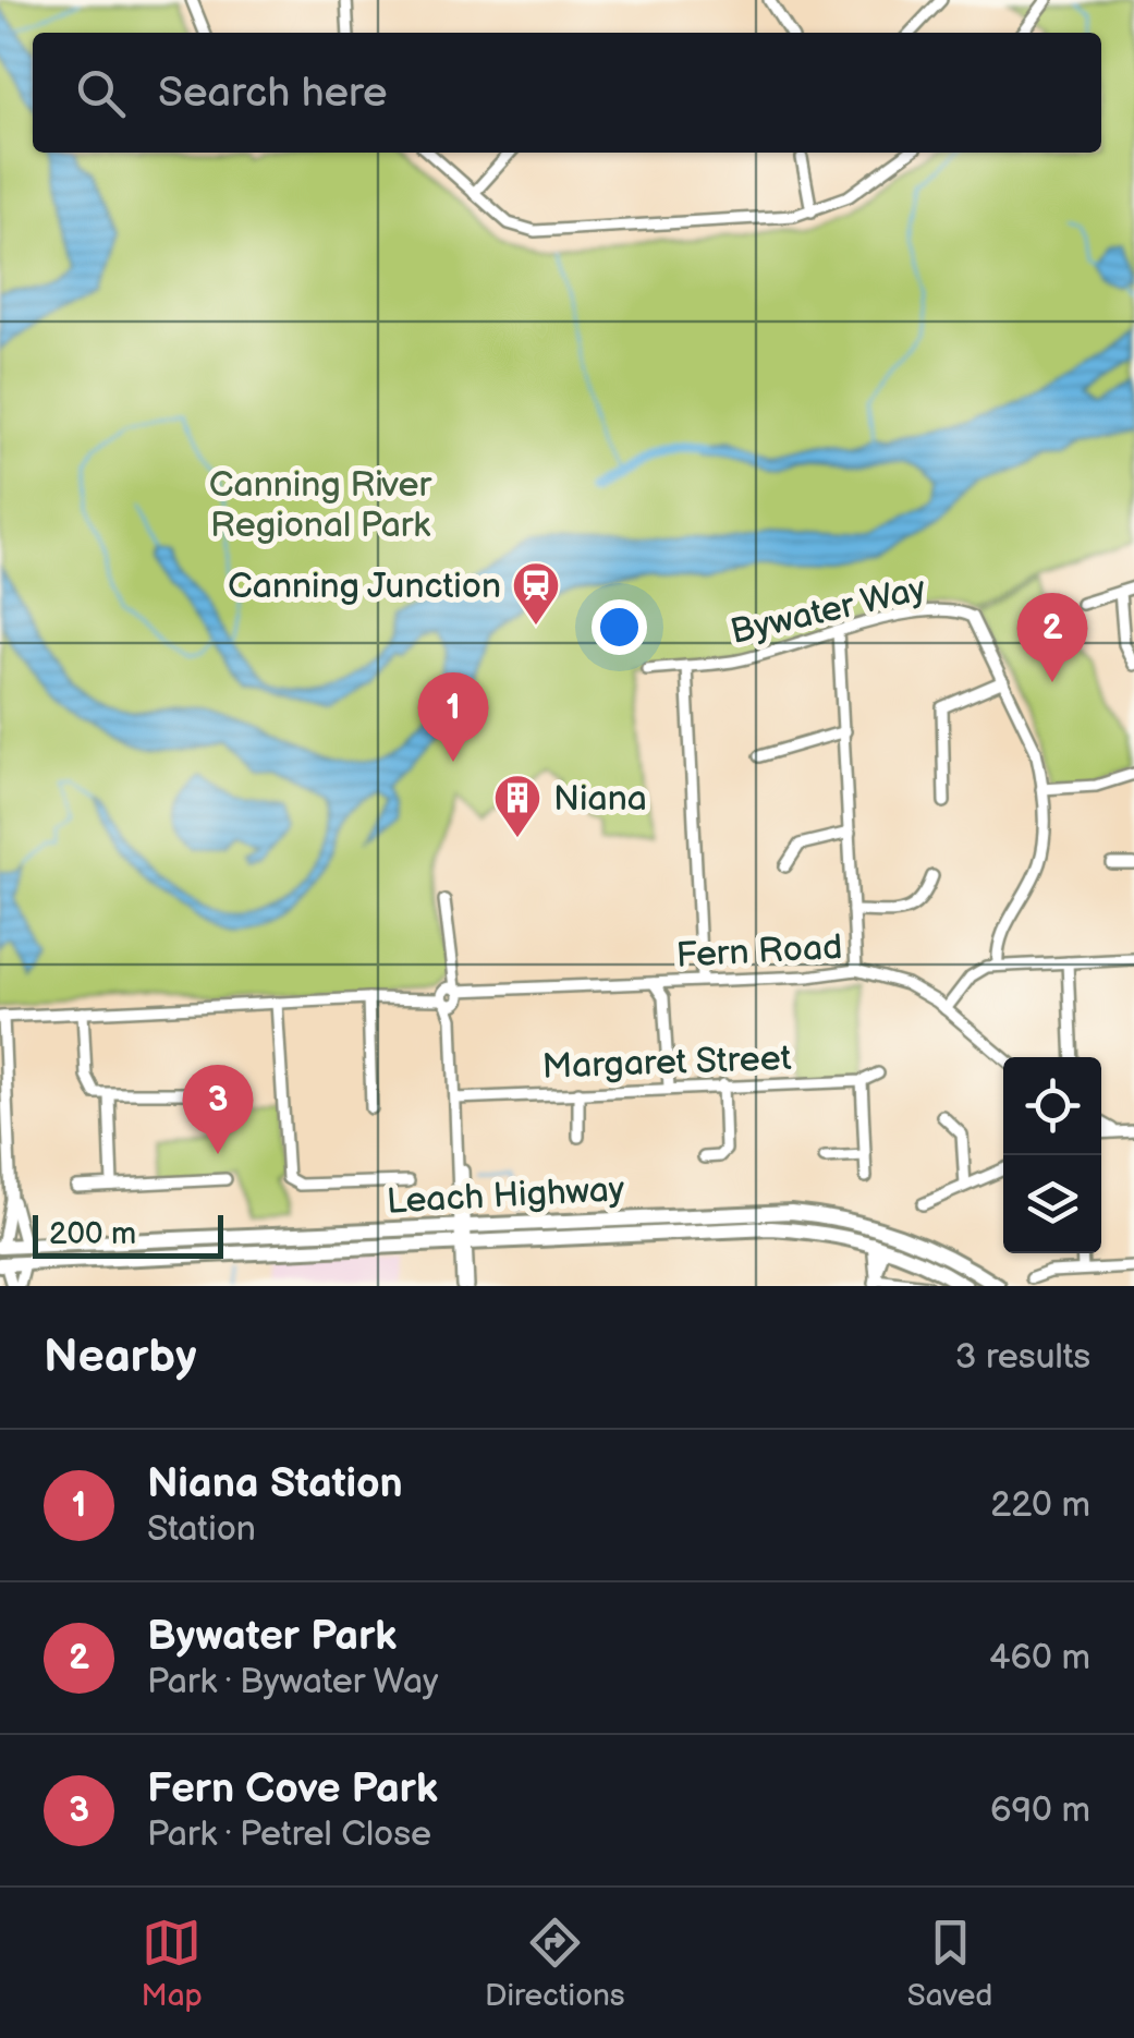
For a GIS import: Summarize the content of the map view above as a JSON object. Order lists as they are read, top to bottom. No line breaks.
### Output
{"streets":{"highway":["Leach Highway"],"street":["Bywater Way","Fern Road","Margaret Street"]},"parks":["Canning River Regional Park"],"places":{"station":["Canning Junction"],"building":["Niana"]},"scale_bar":"200 m","page":{"search":"Search here","pins":["2","1","3"],"scale":"200 m","heading":["Nearby","3 results"],"list":[{"mark":"1","name":"Niana Station","note":"Station","value":"220 m"},{"mark":"2","name":"Bywater Park","note":"Park · Bywater Way","value":"460 m"},{"mark":"3","name":"Fern Cove Park","note":"Park · Petrel Close","value":"690 m"}],"nav":["Map","Directions","Saved"]}}
